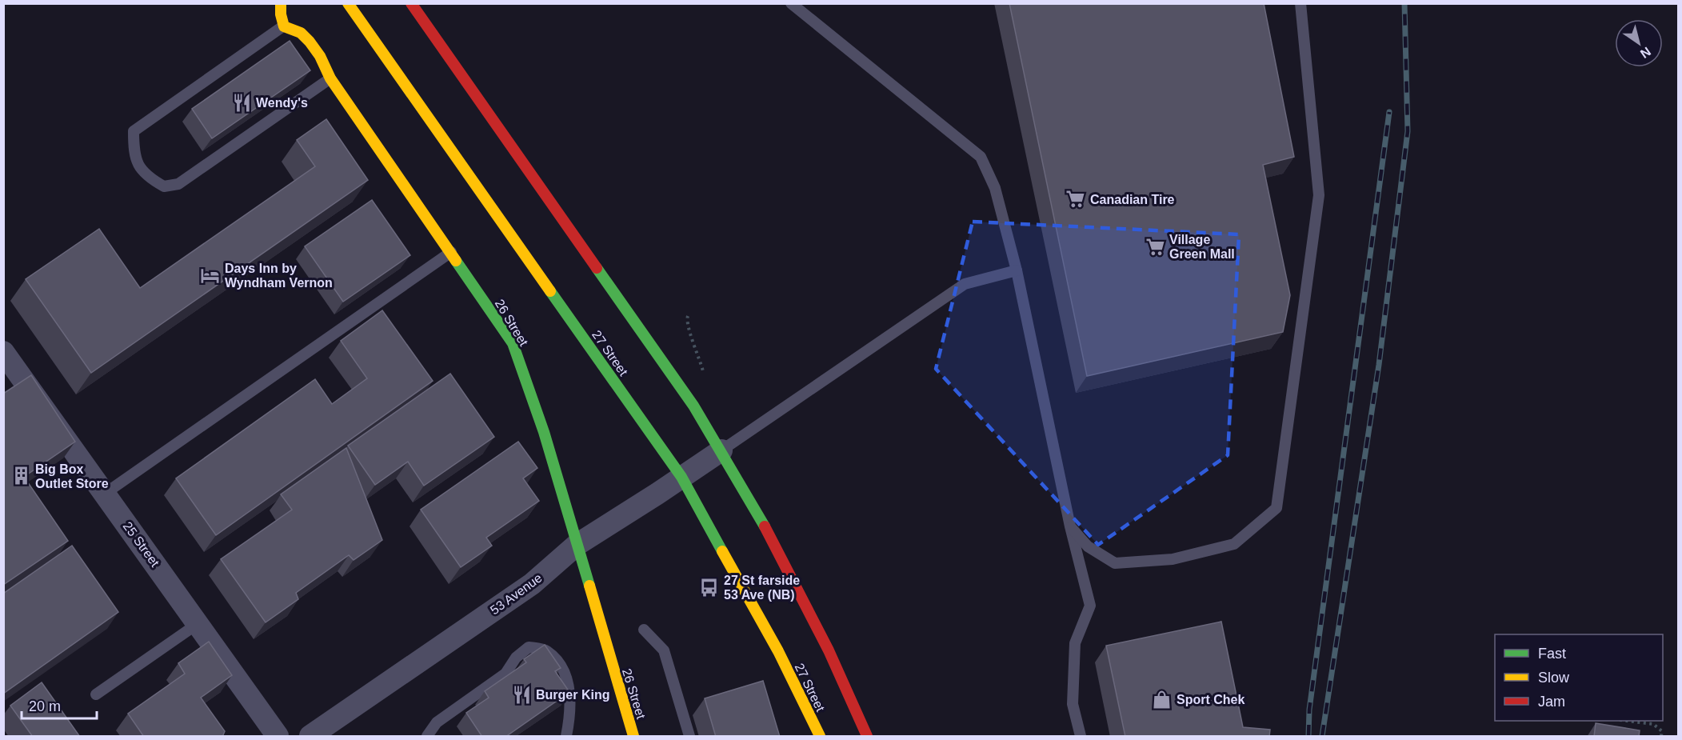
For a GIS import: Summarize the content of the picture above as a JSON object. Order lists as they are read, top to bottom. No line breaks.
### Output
{"streets":{"main road":["26 Street","27 Street"],"street":["25 Street","53 Avenue"]},"crossings":[["26 Street","53 Avenue"],["27 Street","53 Avenue"]],"places":{"restaurant":["Wendy's","Burger King"],"supermarket":["Canadian Tire","Village Green Mall"],"hotel":["Days Inn by Wyndham Vernon"],"building":["Big Box Outlet Store"],"bus stop":["27 St farside 53 Ave (NB)"],"shop":["Sport Chek"]},"legend":["Fast","Slow","Jam"],"scale_bar":"20 m","north":"bottom right"}
